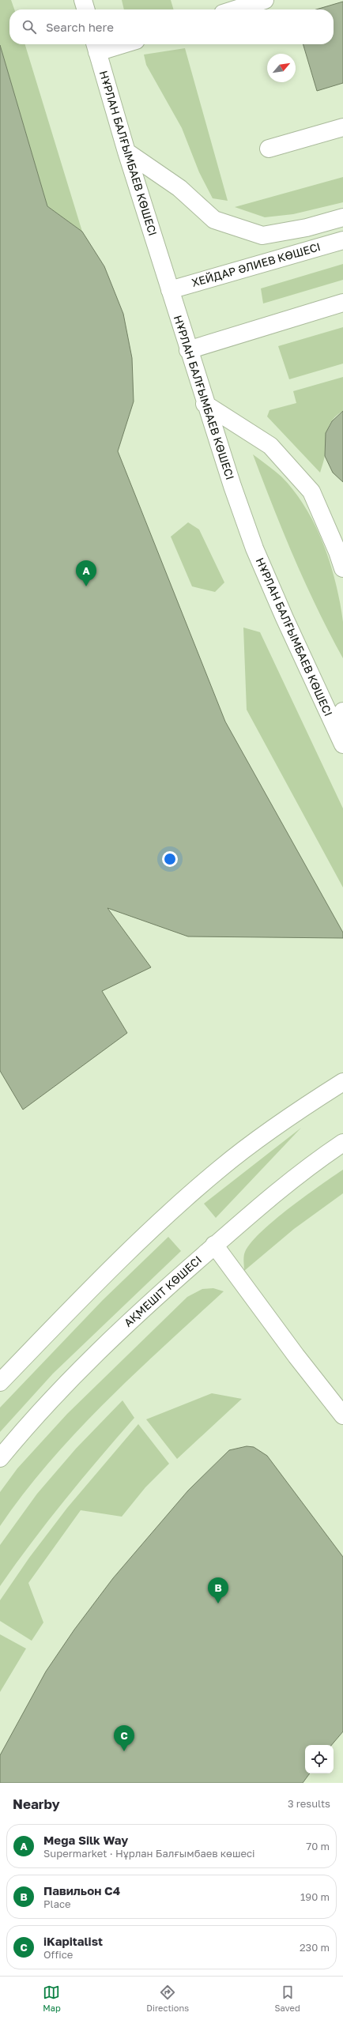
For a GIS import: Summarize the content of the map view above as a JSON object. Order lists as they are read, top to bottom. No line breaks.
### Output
{"streets":{"street":["НҰРЛАН БАЛҒЫМБАЕВ КӨШЕСІ","ХЕЙДАР ӘЛИЕВ КӨШЕСІ","АҚМЕШІТ КӨШЕСІ"]},"crossings":[["НҰРЛАН БАЛҒЫМБАЕВ КӨШЕСІ","ХЕЙДАР ӘЛИЕВ КӨШЕСІ"]],"north":"top right","page":{"search":"Search here","pins":["A","B","C"],"heading":["Nearby","3 results"],"list":[{"mark":"A","name":"Mega Silk Way","note":"Supermarket · Нұрлан Балғымбаев көшесі","value":"70 m"},{"mark":"B","name":"Павильон С4","note":"Place","value":"190 m"},{"mark":"C","name":"iKapitalist","note":"Office","value":"230 m"}],"nav":["Map","Directions","Saved"]}}
